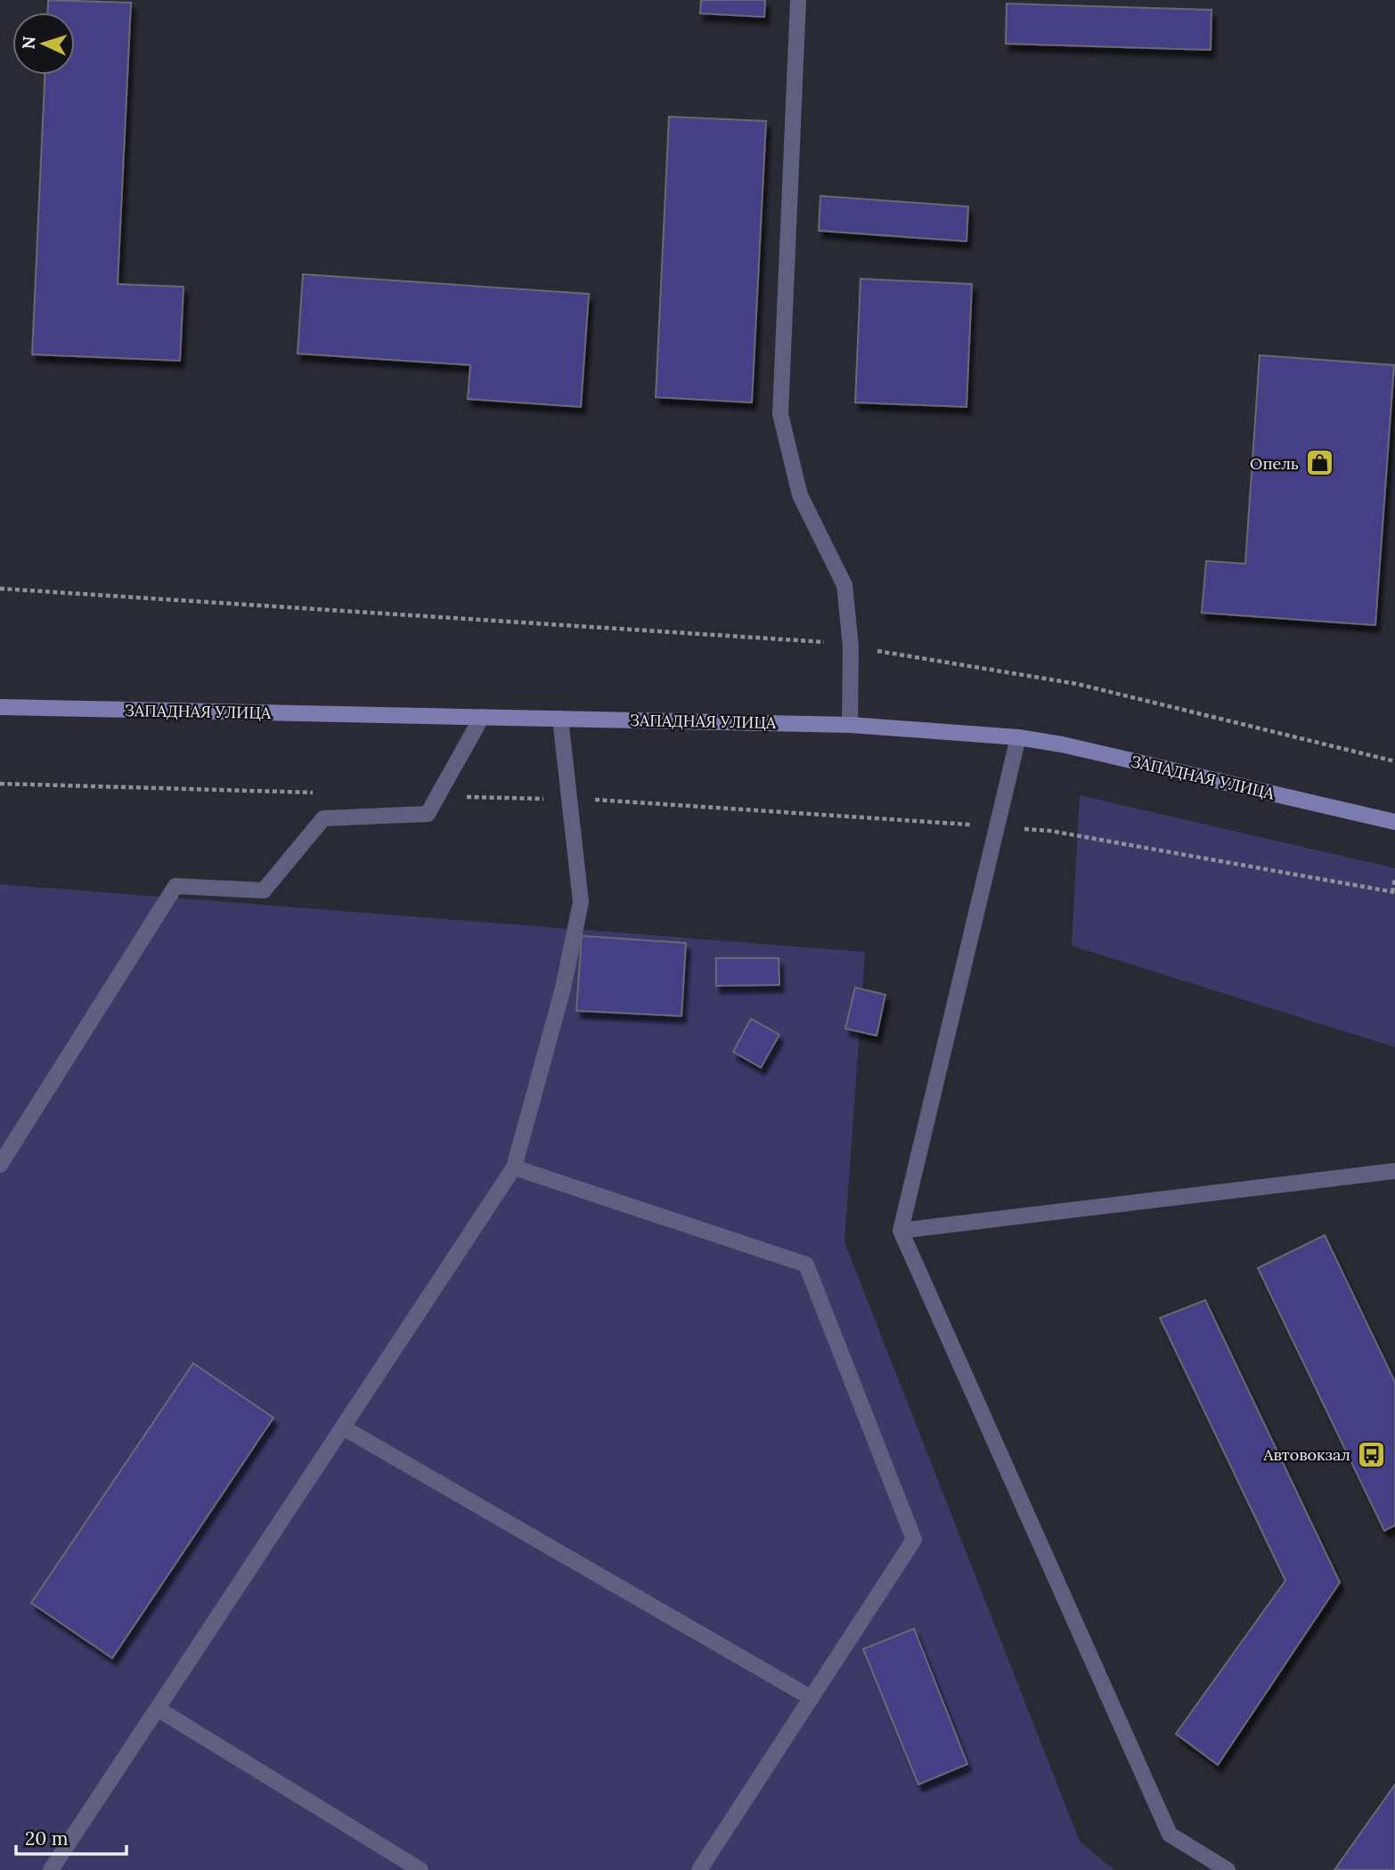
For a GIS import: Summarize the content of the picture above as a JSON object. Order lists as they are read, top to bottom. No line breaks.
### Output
{"streets":{"main road":["ЗАПАДНАЯ УЛИЦА"]},"places":{"shop":["Опель"],"bus stop":["Автовокзал"]},"scale_bar":"20 m","north":"left"}
